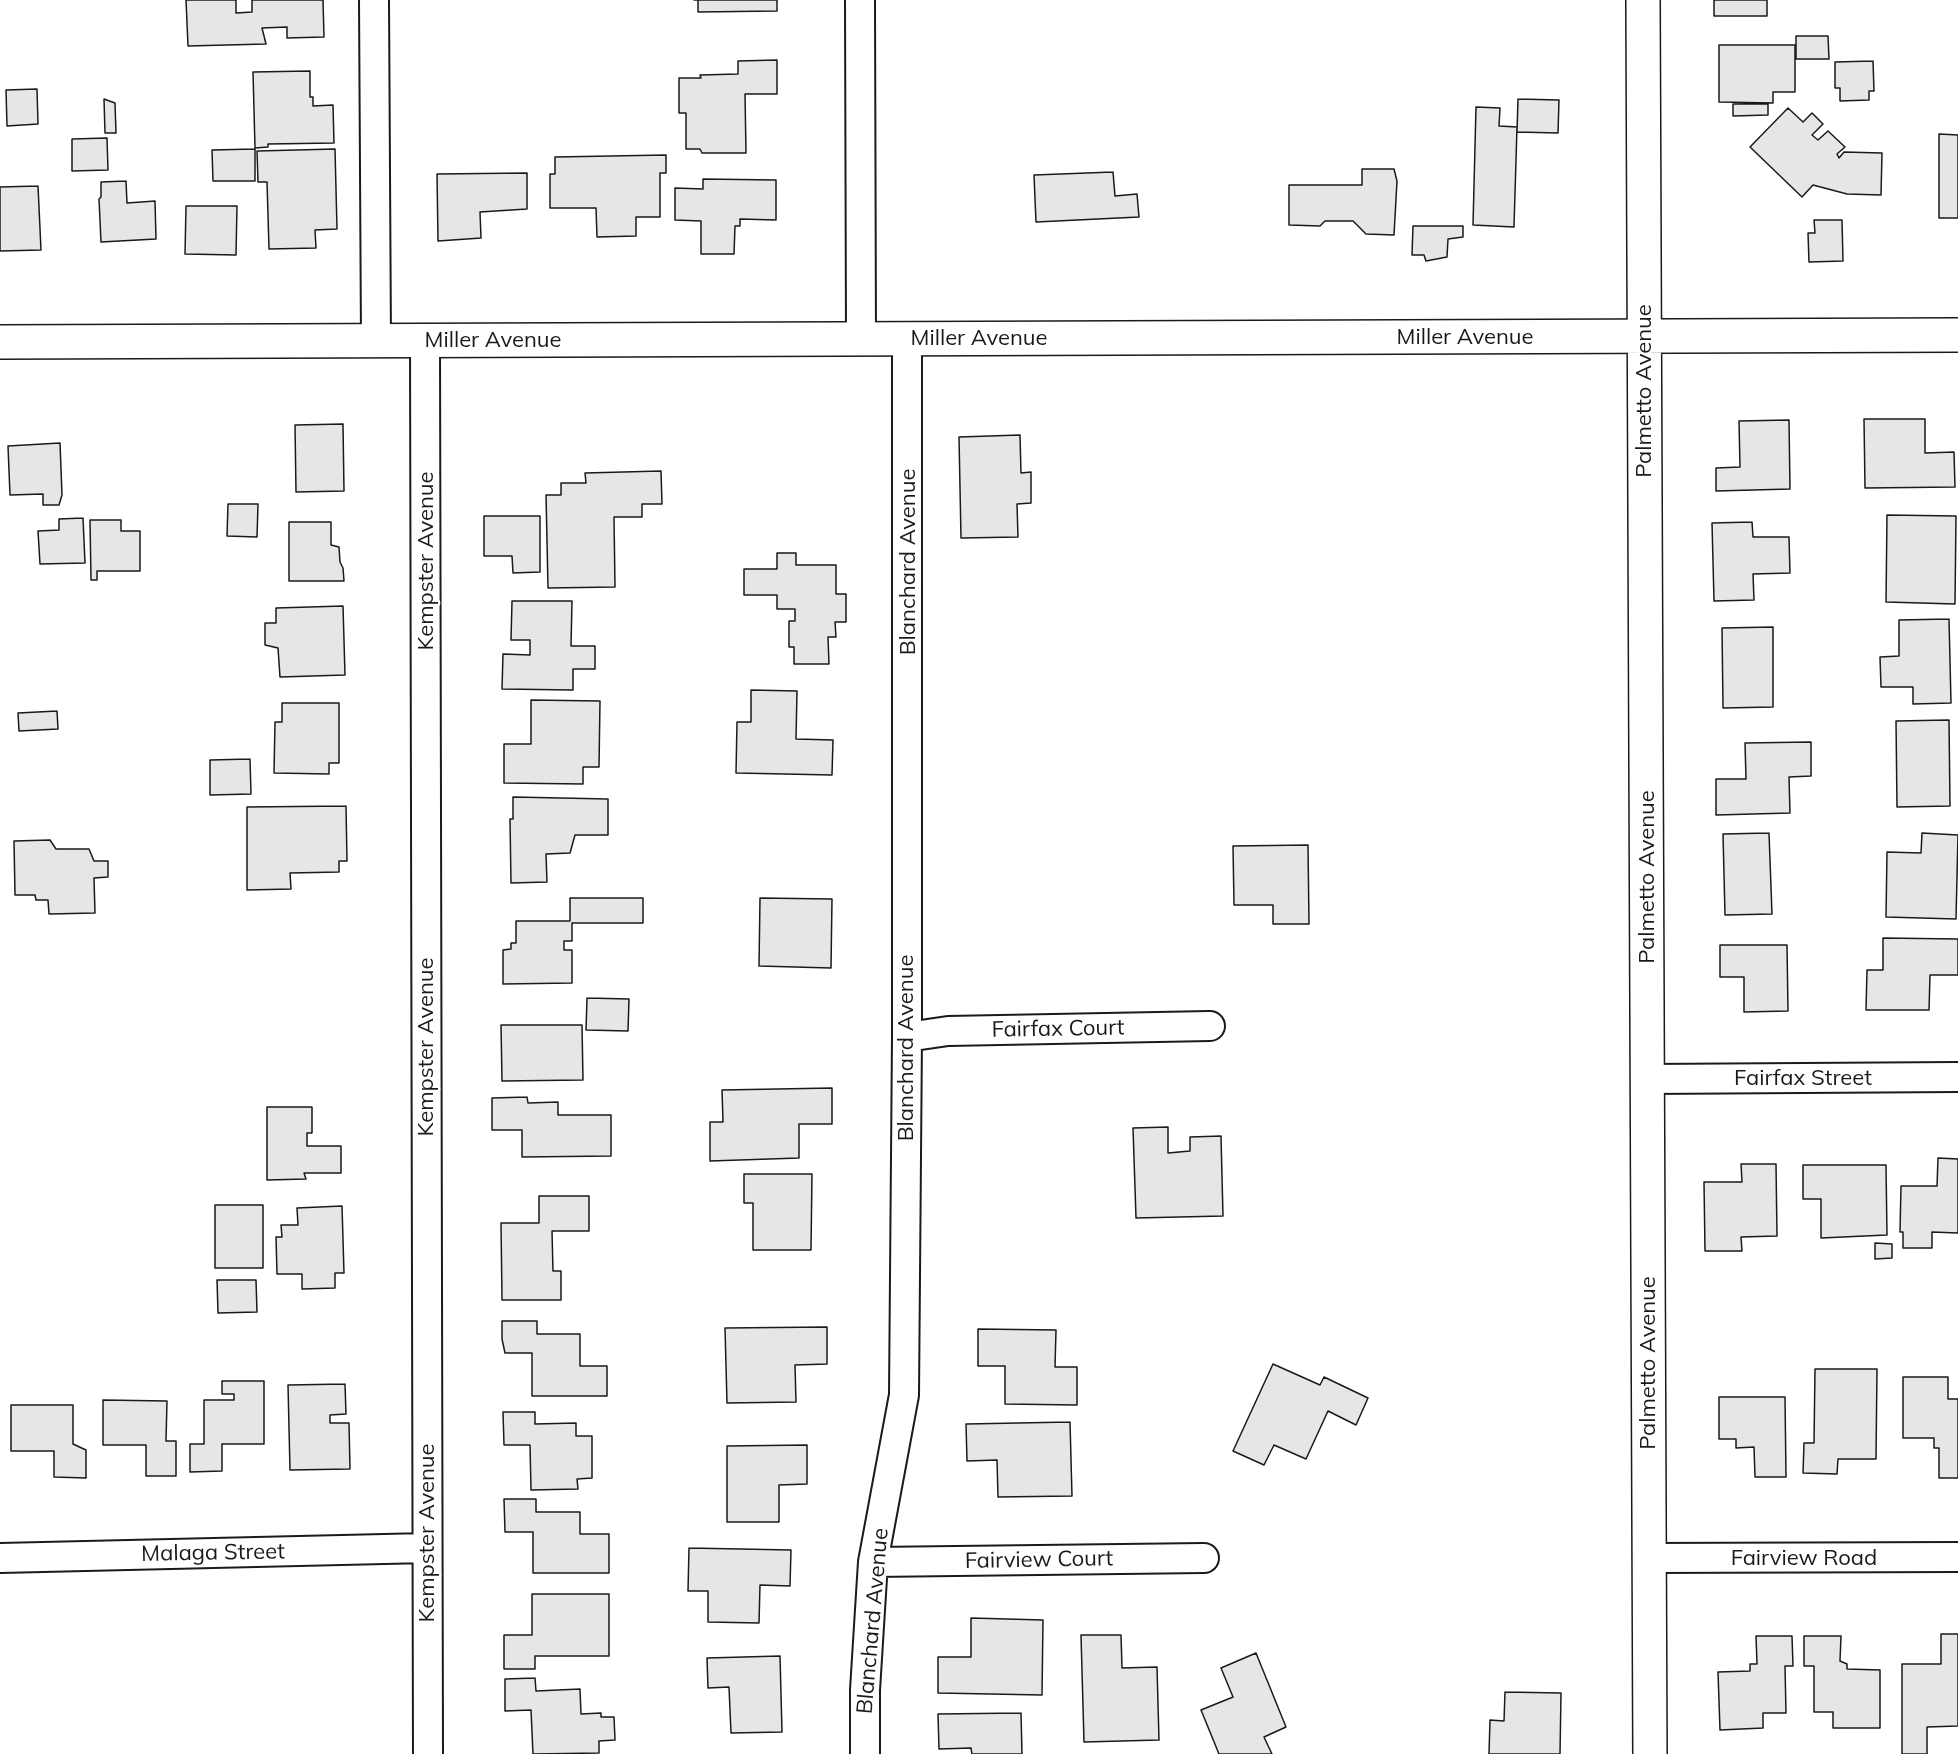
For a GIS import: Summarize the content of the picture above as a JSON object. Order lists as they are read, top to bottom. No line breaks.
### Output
{"streets":{"street":["Miller Avenue","Palmetto Avenue","Kempster Avenue","Blanchard Avenue","Fairfax Court","Fairfax Street","Malaga Street","Fairview Road","Fairview Court"]},"crossings":[["Miller Avenue","Palmetto Avenue"],["Miller Avenue","Kempster Avenue"],["Miller Avenue","Blanchard Avenue"],["Palmetto Avenue","Fairfax Street"],["Palmetto Avenue","Fairview Road"],["Kempster Avenue","Malaga Street"],["Blanchard Avenue","Fairfax Court"],["Blanchard Avenue","Fairview Court"]]}
